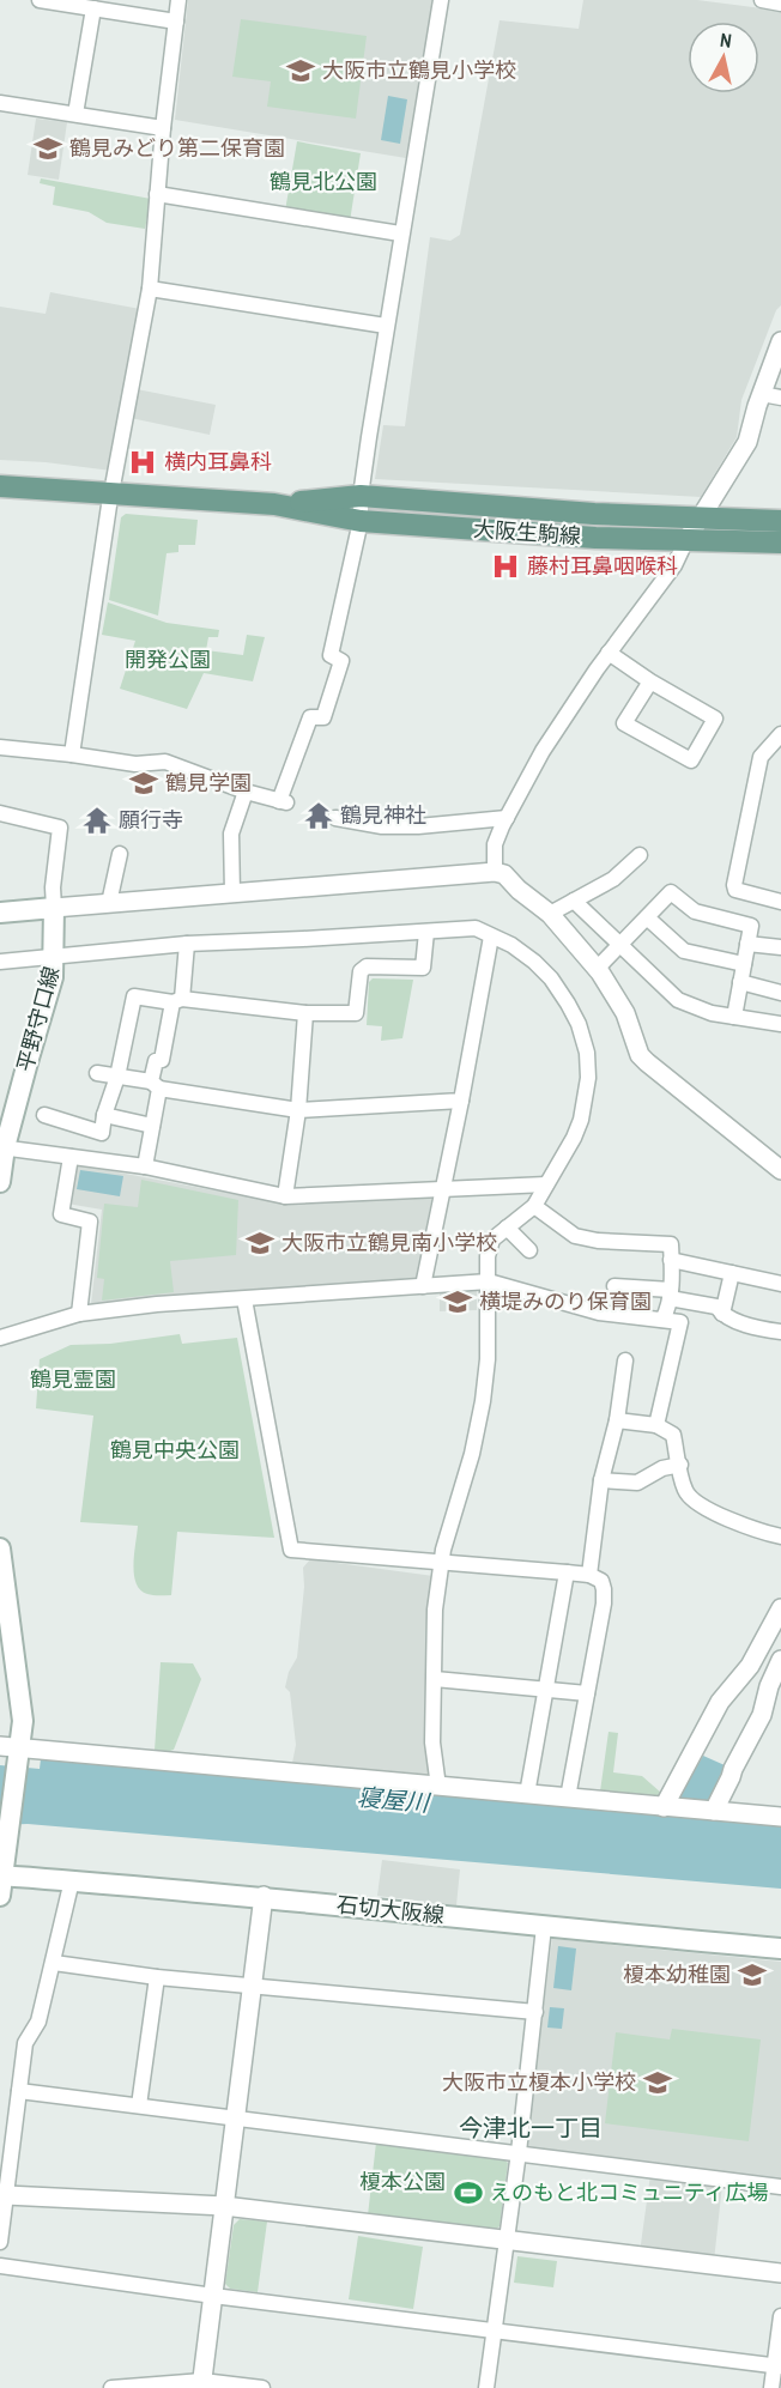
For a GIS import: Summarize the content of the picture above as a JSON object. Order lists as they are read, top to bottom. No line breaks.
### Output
{"streets":{"main road":["大阪生駒線","平野守口線","石切大阪線"]},"districts":["今津北一丁目"],"water":["寝屋川"],"parks":["鶴見北公園","開発公園","鶴見霊園","鶴見中央公園","榎本公園"],"places":{"school or university":["大阪市立鶴見小学校","鶴見みどり第二保育園","鶴見学園","大阪市立鶴見南小学校","横堤みのり保育園","榎本幼稚園","大阪市立榎本小学校"],"hospital":["横内耳鼻科","藤村耳鼻咽喉科"],"temple":["鶴見神社","願行寺"],"sports":["えのもと北コミュニティ広場"]},"north":"top"}
